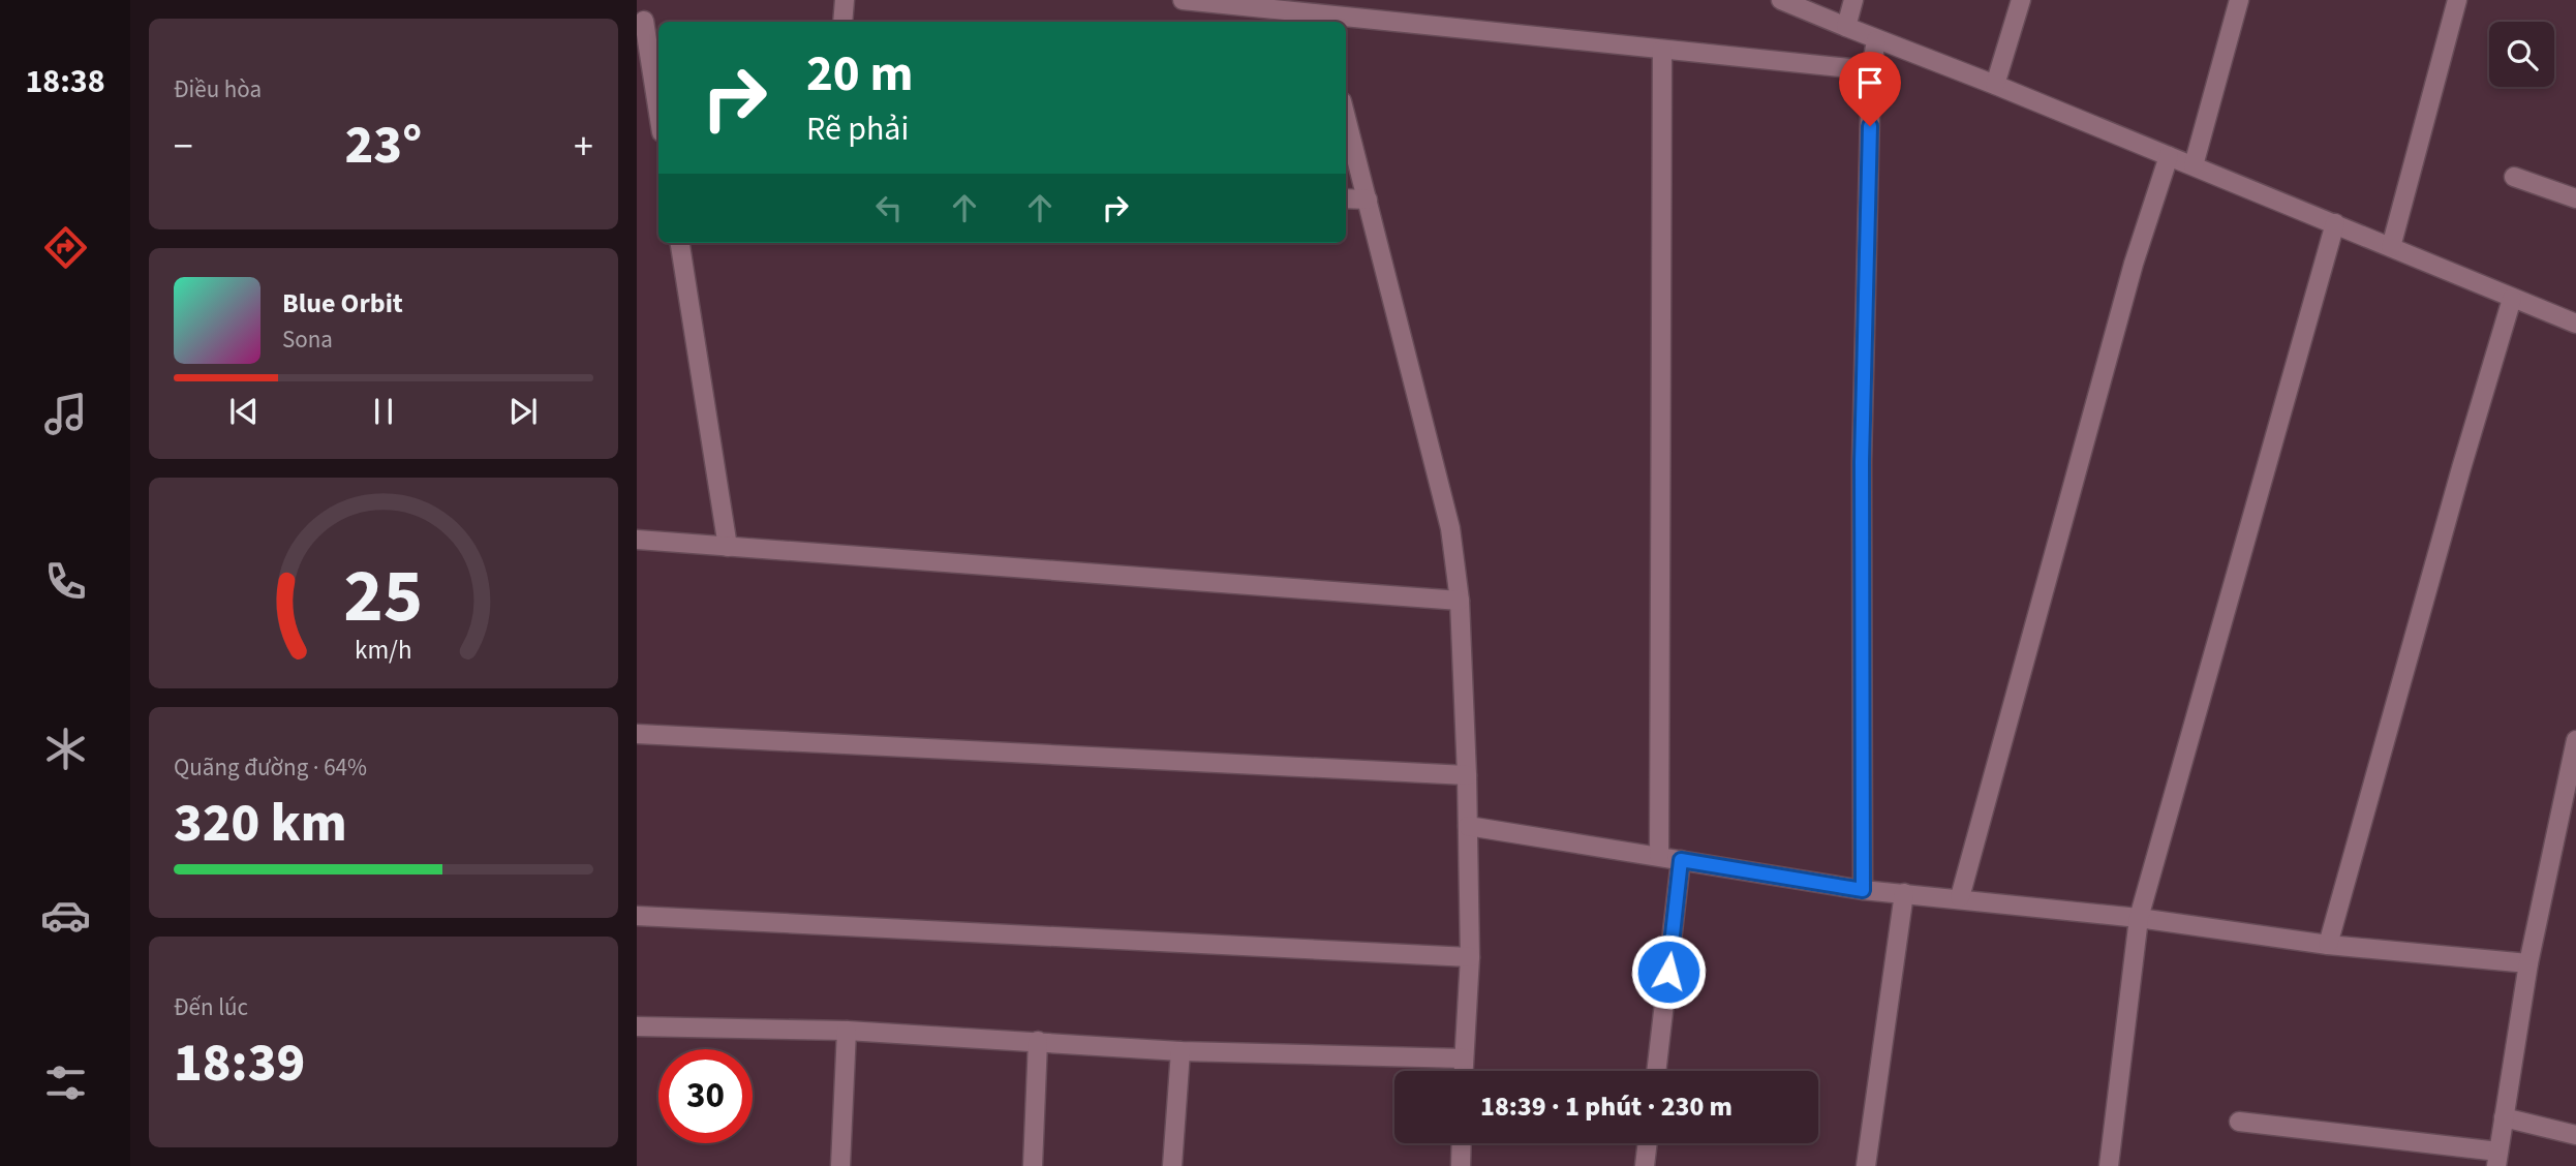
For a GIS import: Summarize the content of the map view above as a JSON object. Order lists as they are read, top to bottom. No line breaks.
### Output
{"page":{"tabs":"18:38","tile":["Điều hòa",["Quãng đường · 64%","320 km"],["Đến lúc","18:39"]],"turn":["20 m","Rẽ phải"],"heat":["−","23°","+"],"song":["Blue Orbit","Sona"],"limit":"30","trip":"18:39 · 1 phút · 230 m","gauge":["25","km/h"]}}
